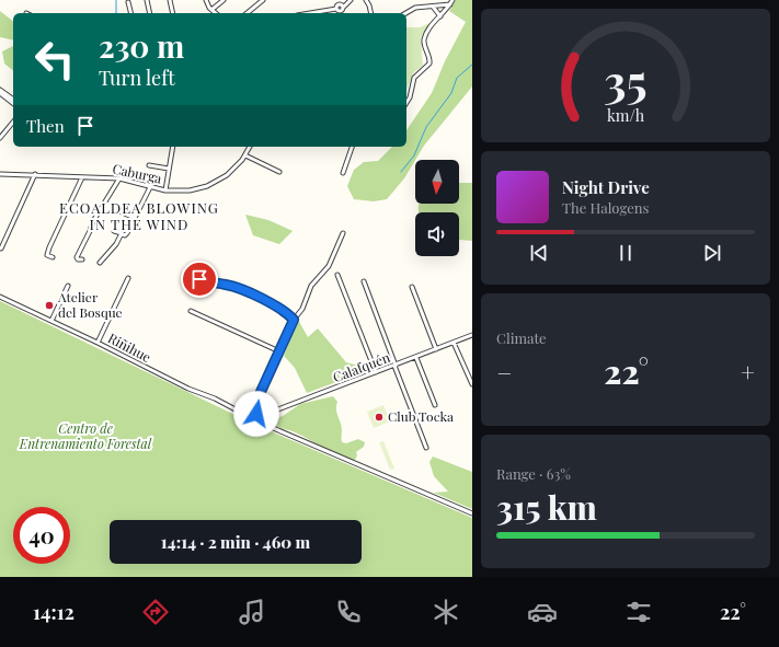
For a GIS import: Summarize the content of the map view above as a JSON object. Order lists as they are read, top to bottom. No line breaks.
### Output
{"streets":{"street":["Caburga","Riñihue","Calafquén"]},"crossings":[["Riñihue","Calafquén"]],"districts":["ECOALDEA BLOWING IN THE WIND"],"parks":["Centro de Entrenamiento Forestal"],"places":["Atelier del Bosque","Club Tocka"],"north":"bottom","page":{"turn":["230 m","Turn left"],"then":"Then","song":["Night Drive","The Halogens"],"tile":["Climate",["Range · 63%","315 km"]],"heat":["−","22°","+"],"limit":"40","trip":"14:14 · 2 min · 460 m","tabs":["14:12","22°"],"gauge":["35","km/h"]}}
